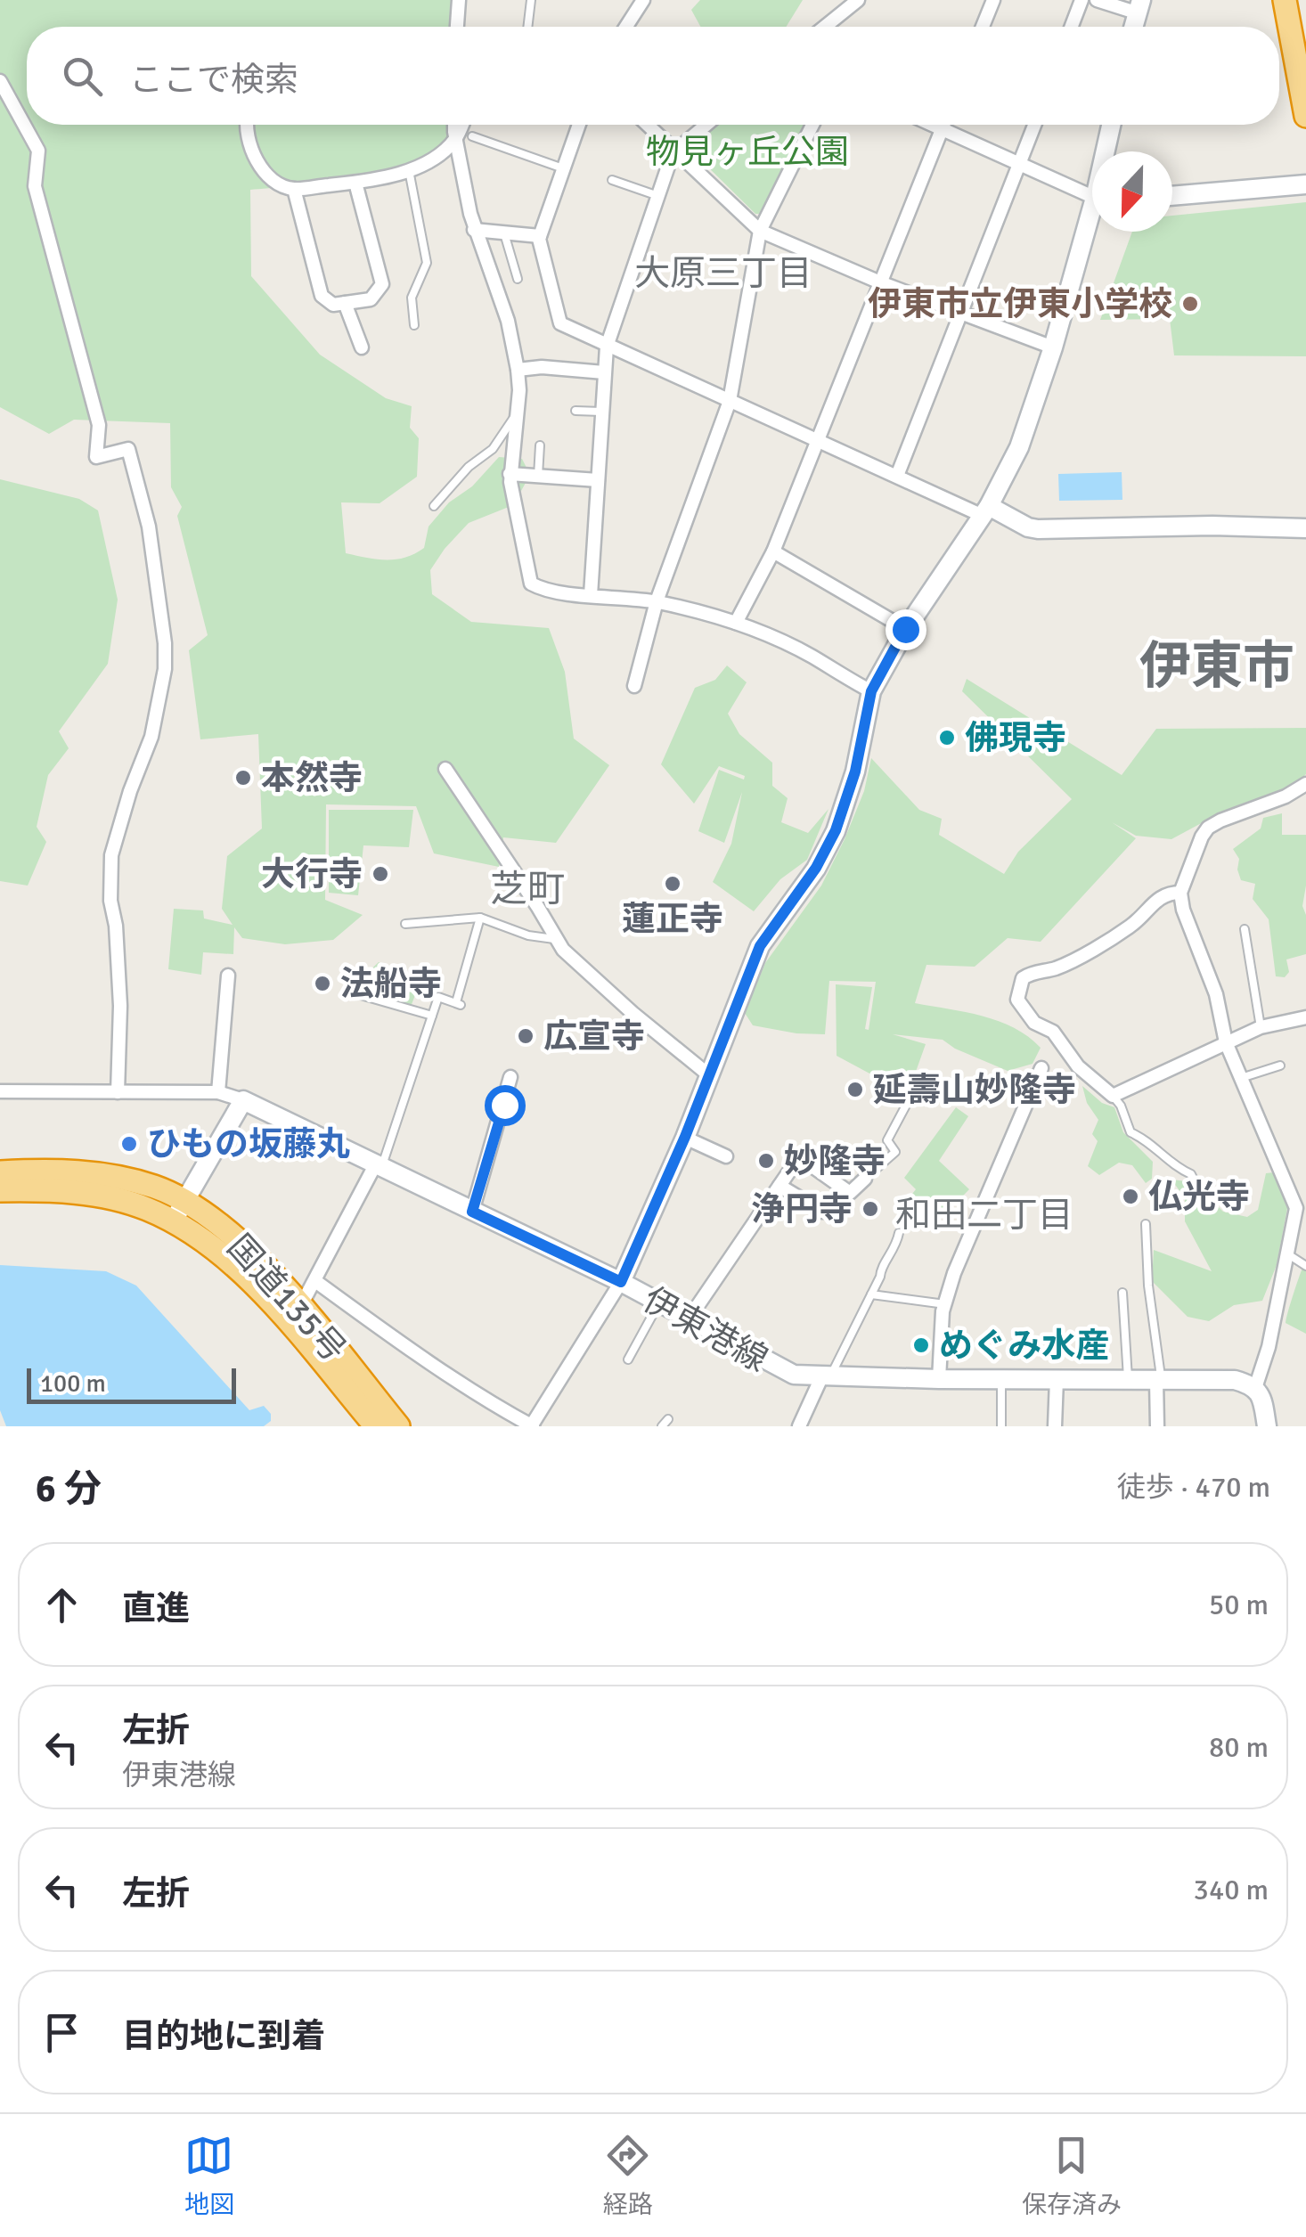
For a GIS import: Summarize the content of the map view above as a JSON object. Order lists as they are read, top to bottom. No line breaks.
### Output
{"streets":{"highway":["国道135号"],"street":["伊東港線"]},"districts":["大原三丁目","伊東市","芝町","和田二丁目"],"parks":["物見ヶ丘公園"],"places":["伊東市立伊東小学校","佛現寺","本然寺","大行寺","蓮正寺","法船寺","広宣寺","延壽山妙隆寺","ひもの坂藤丸","妙隆寺","仏光寺","浄円寺","めぐみ水産"],"scale_bar":"100 m","north":"bottom","page":{"search":"ここで検索","scale":"100 m","heading":["6 分","徒歩 · 470 m"],"list":[["直進","50 m"],["左折","伊東港線","80 m"],["左折","340 m"],"目的地に到着"],"nav":["地図","経路","保存済み"]}}
